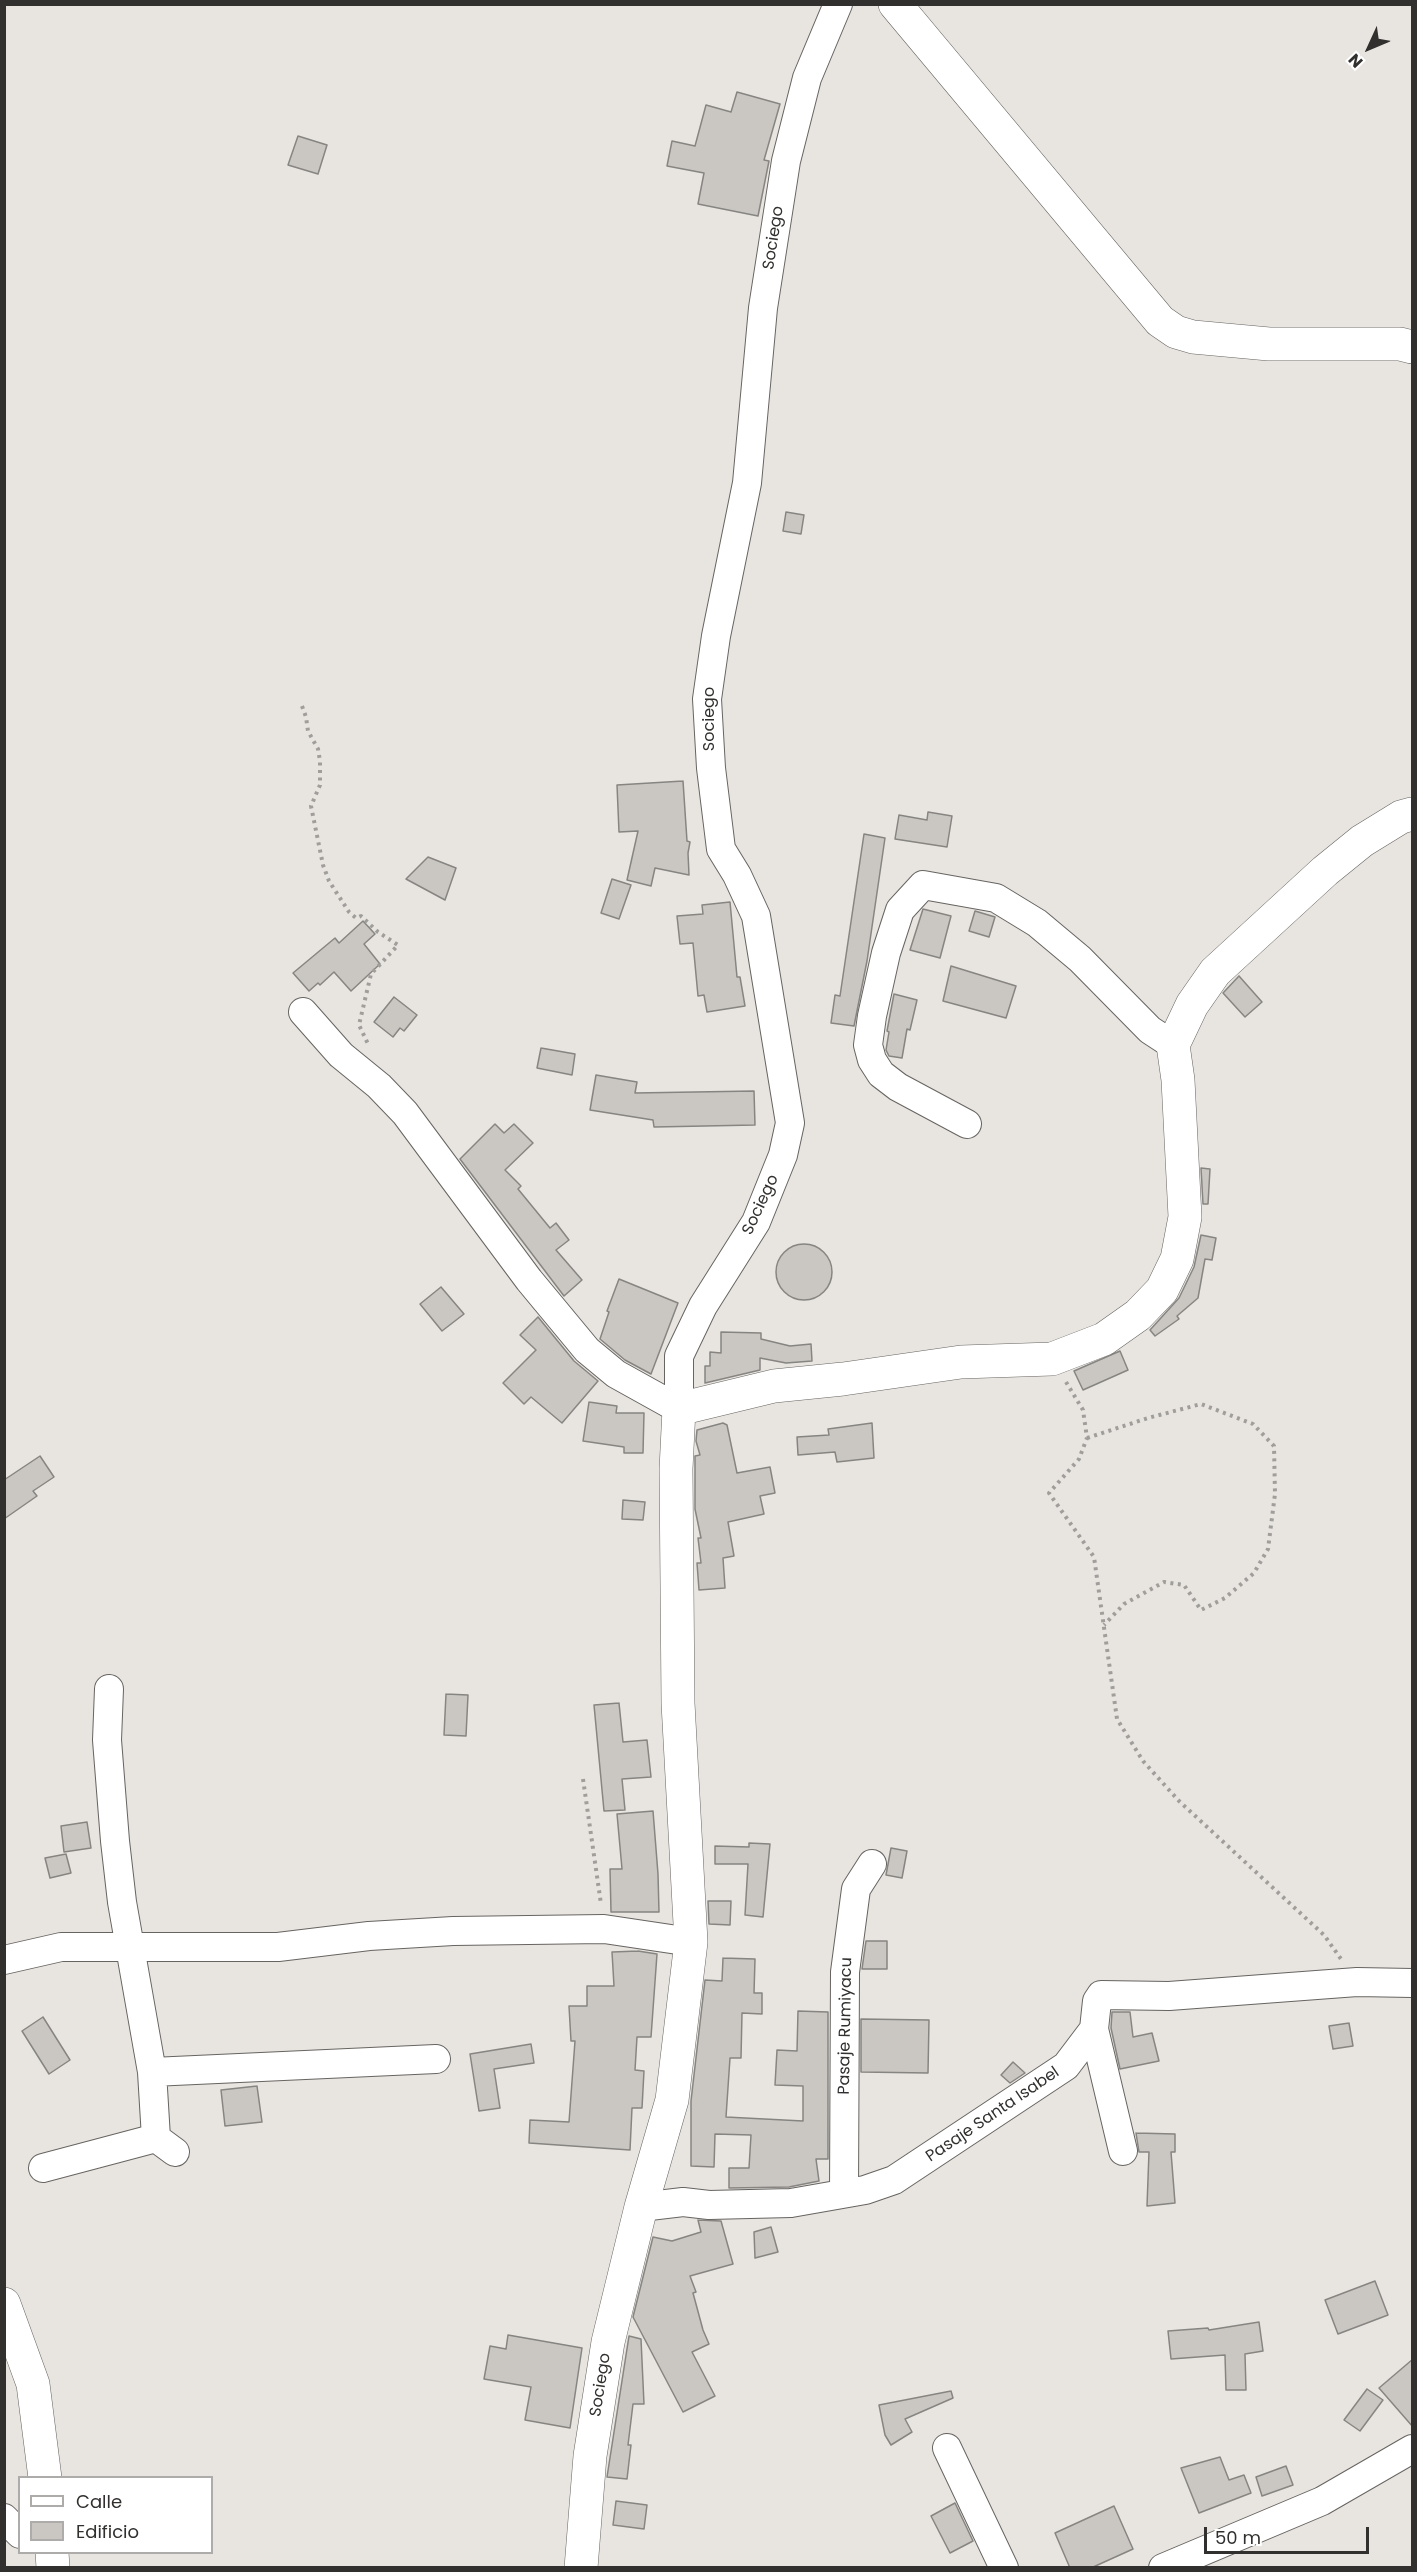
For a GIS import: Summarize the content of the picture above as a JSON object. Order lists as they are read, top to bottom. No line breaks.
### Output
{"streets":{"main road":["Sociego"],"street":["Pasaje Rumiyacu","Pasaje Santa Isabel"]},"crossings":[["Sociego","Pasaje Santa Isabel"],["Pasaje Rumiyacu","Pasaje Santa Isabel"]],"legend":["Calle","Edificio"],"scale_bar":"50 m","north":"bottom left"}
